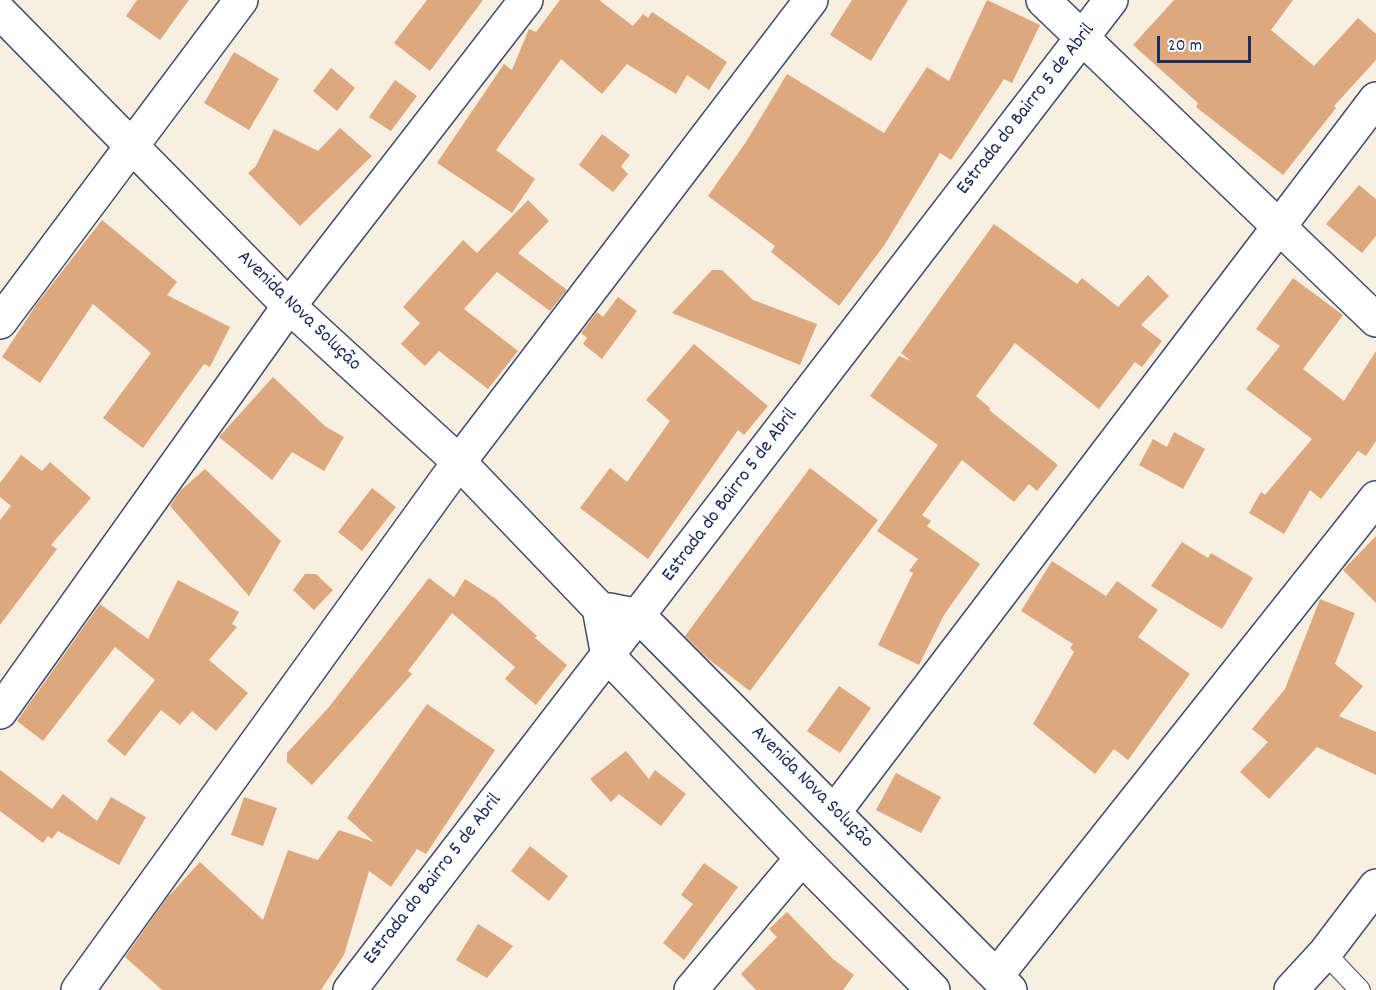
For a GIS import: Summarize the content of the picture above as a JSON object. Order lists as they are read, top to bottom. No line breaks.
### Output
{"streets":{"street":["Estrada do Bairro 5 de Abril","Avenida Nova Solução"]},"crossings":[["Estrada do Bairro 5 de Abril","Avenida Nova Solução"]],"scale_bar":"20 m"}
